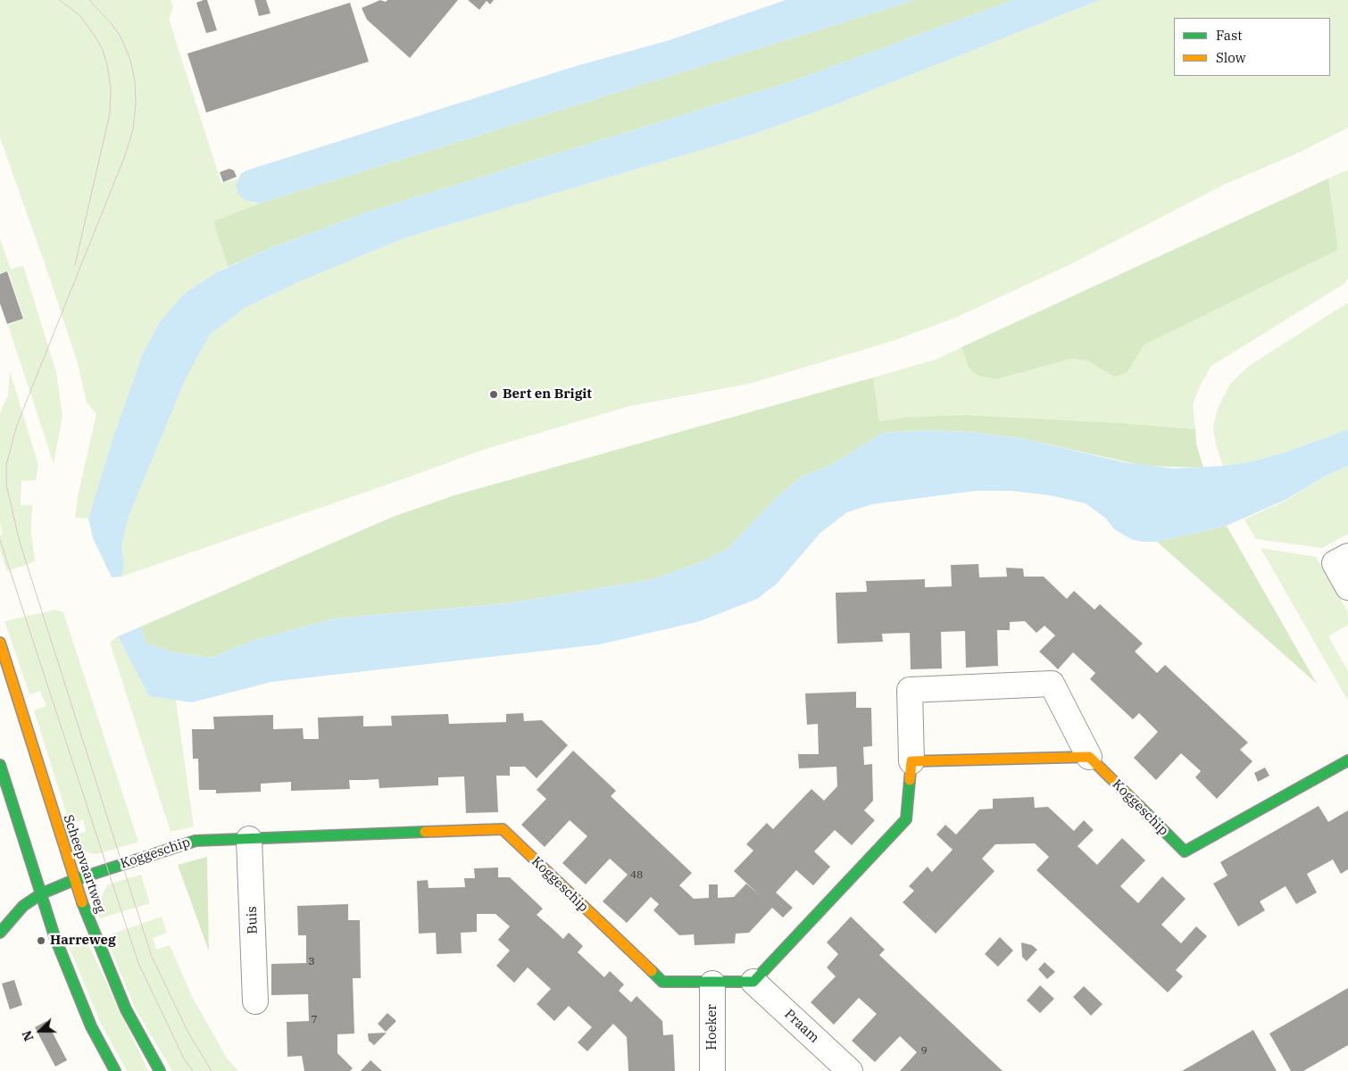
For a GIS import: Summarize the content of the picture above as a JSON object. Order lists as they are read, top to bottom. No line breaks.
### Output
{"streets":{"street":["Koggeschip","Scheepvaartweg","Buis","Praam","Hoeker"]},"crossings":[["Koggeschip","Scheepvaartweg"],["Koggeschip","Buis"],["Koggeschip","Praam"],["Koggeschip","Hoeker"]],"places":["Bert en Brigit","Harreweg"],"house_numbers":["48","3","7","9"],"legend":["Fast","Slow"],"north":"left"}
